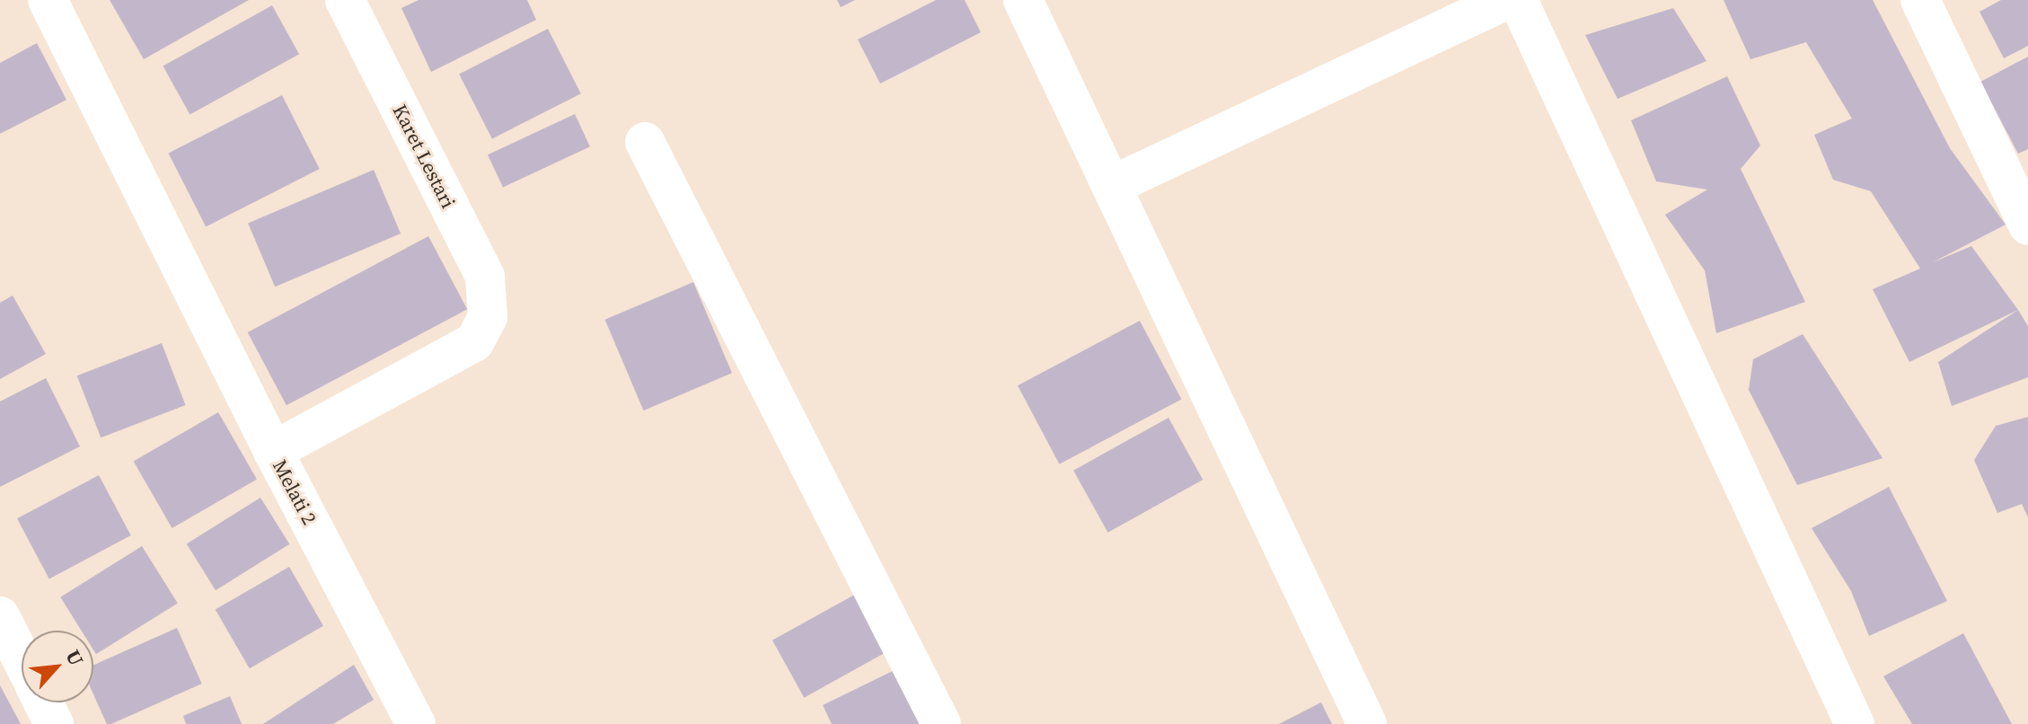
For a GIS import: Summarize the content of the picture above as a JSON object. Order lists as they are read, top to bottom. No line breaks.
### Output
{"streets":{"street":["Karet Lestari","Melati 2"]},"crossings":[["Karet Lestari","Melati 2"]],"north":"top right"}
